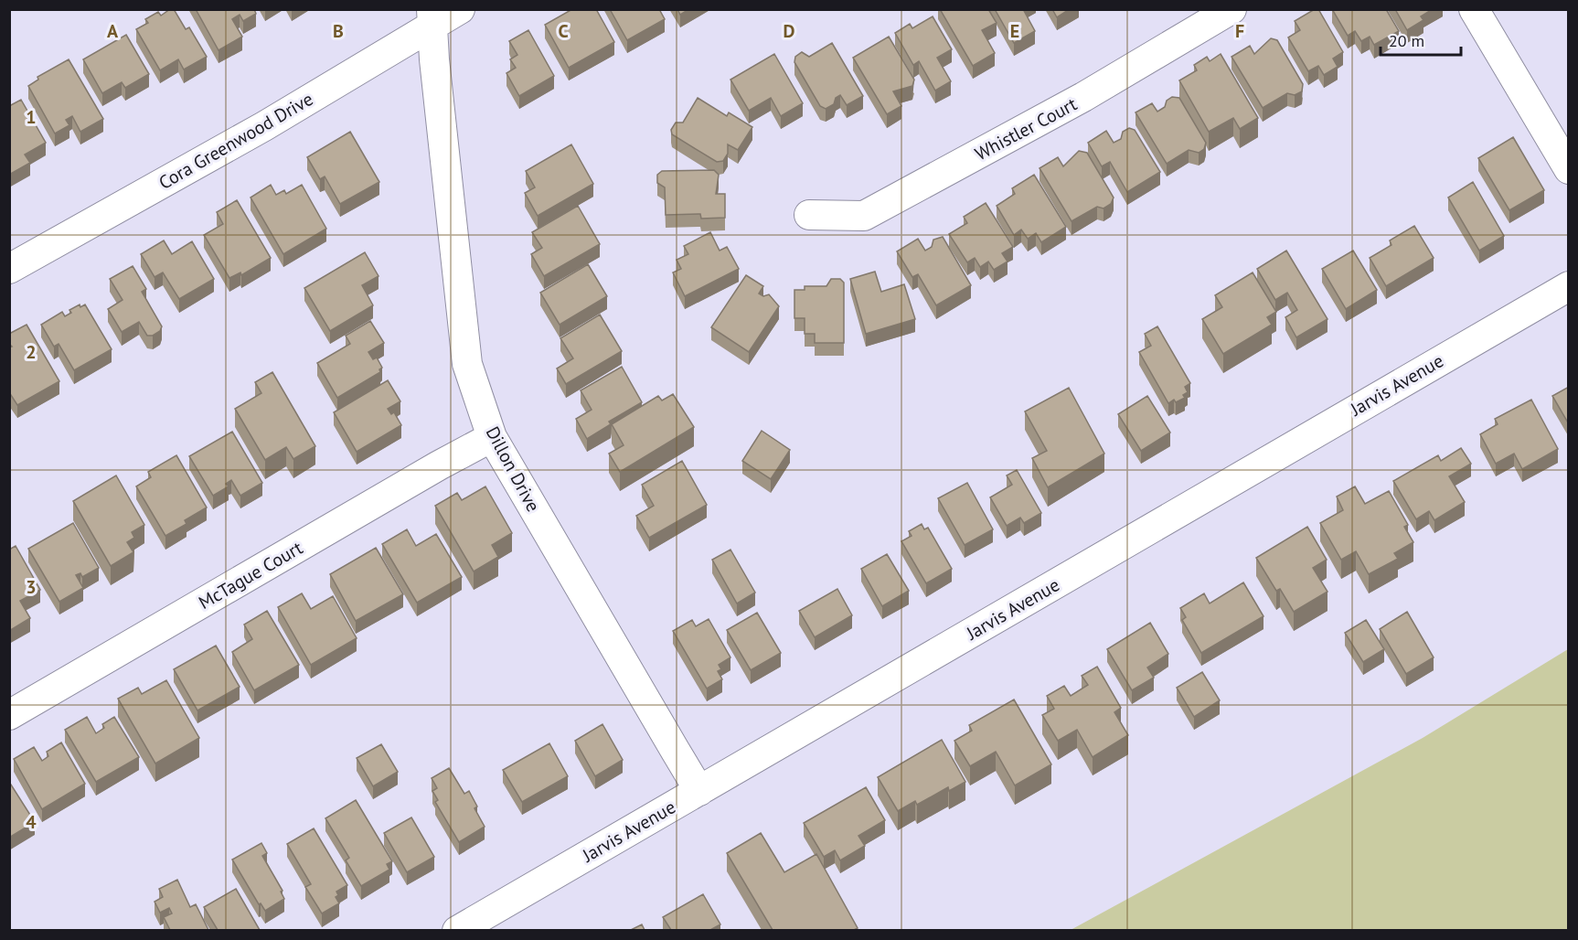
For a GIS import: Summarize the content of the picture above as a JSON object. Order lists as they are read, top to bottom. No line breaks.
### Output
{"streets":{"street":["Whistler Court","Cora Greenwood Drive","Jarvis Avenue","Dillon Drive","McTague Court"]},"crossings":[["Cora Greenwood Drive","Dillon Drive"],["Jarvis Avenue","Dillon Drive"],["Dillon Drive","McTague Court"]],"scale_bar":"20 m","grid":{"columns":["A","B","C","D","E","F"],"rows":["1","2","3","4"]}}
